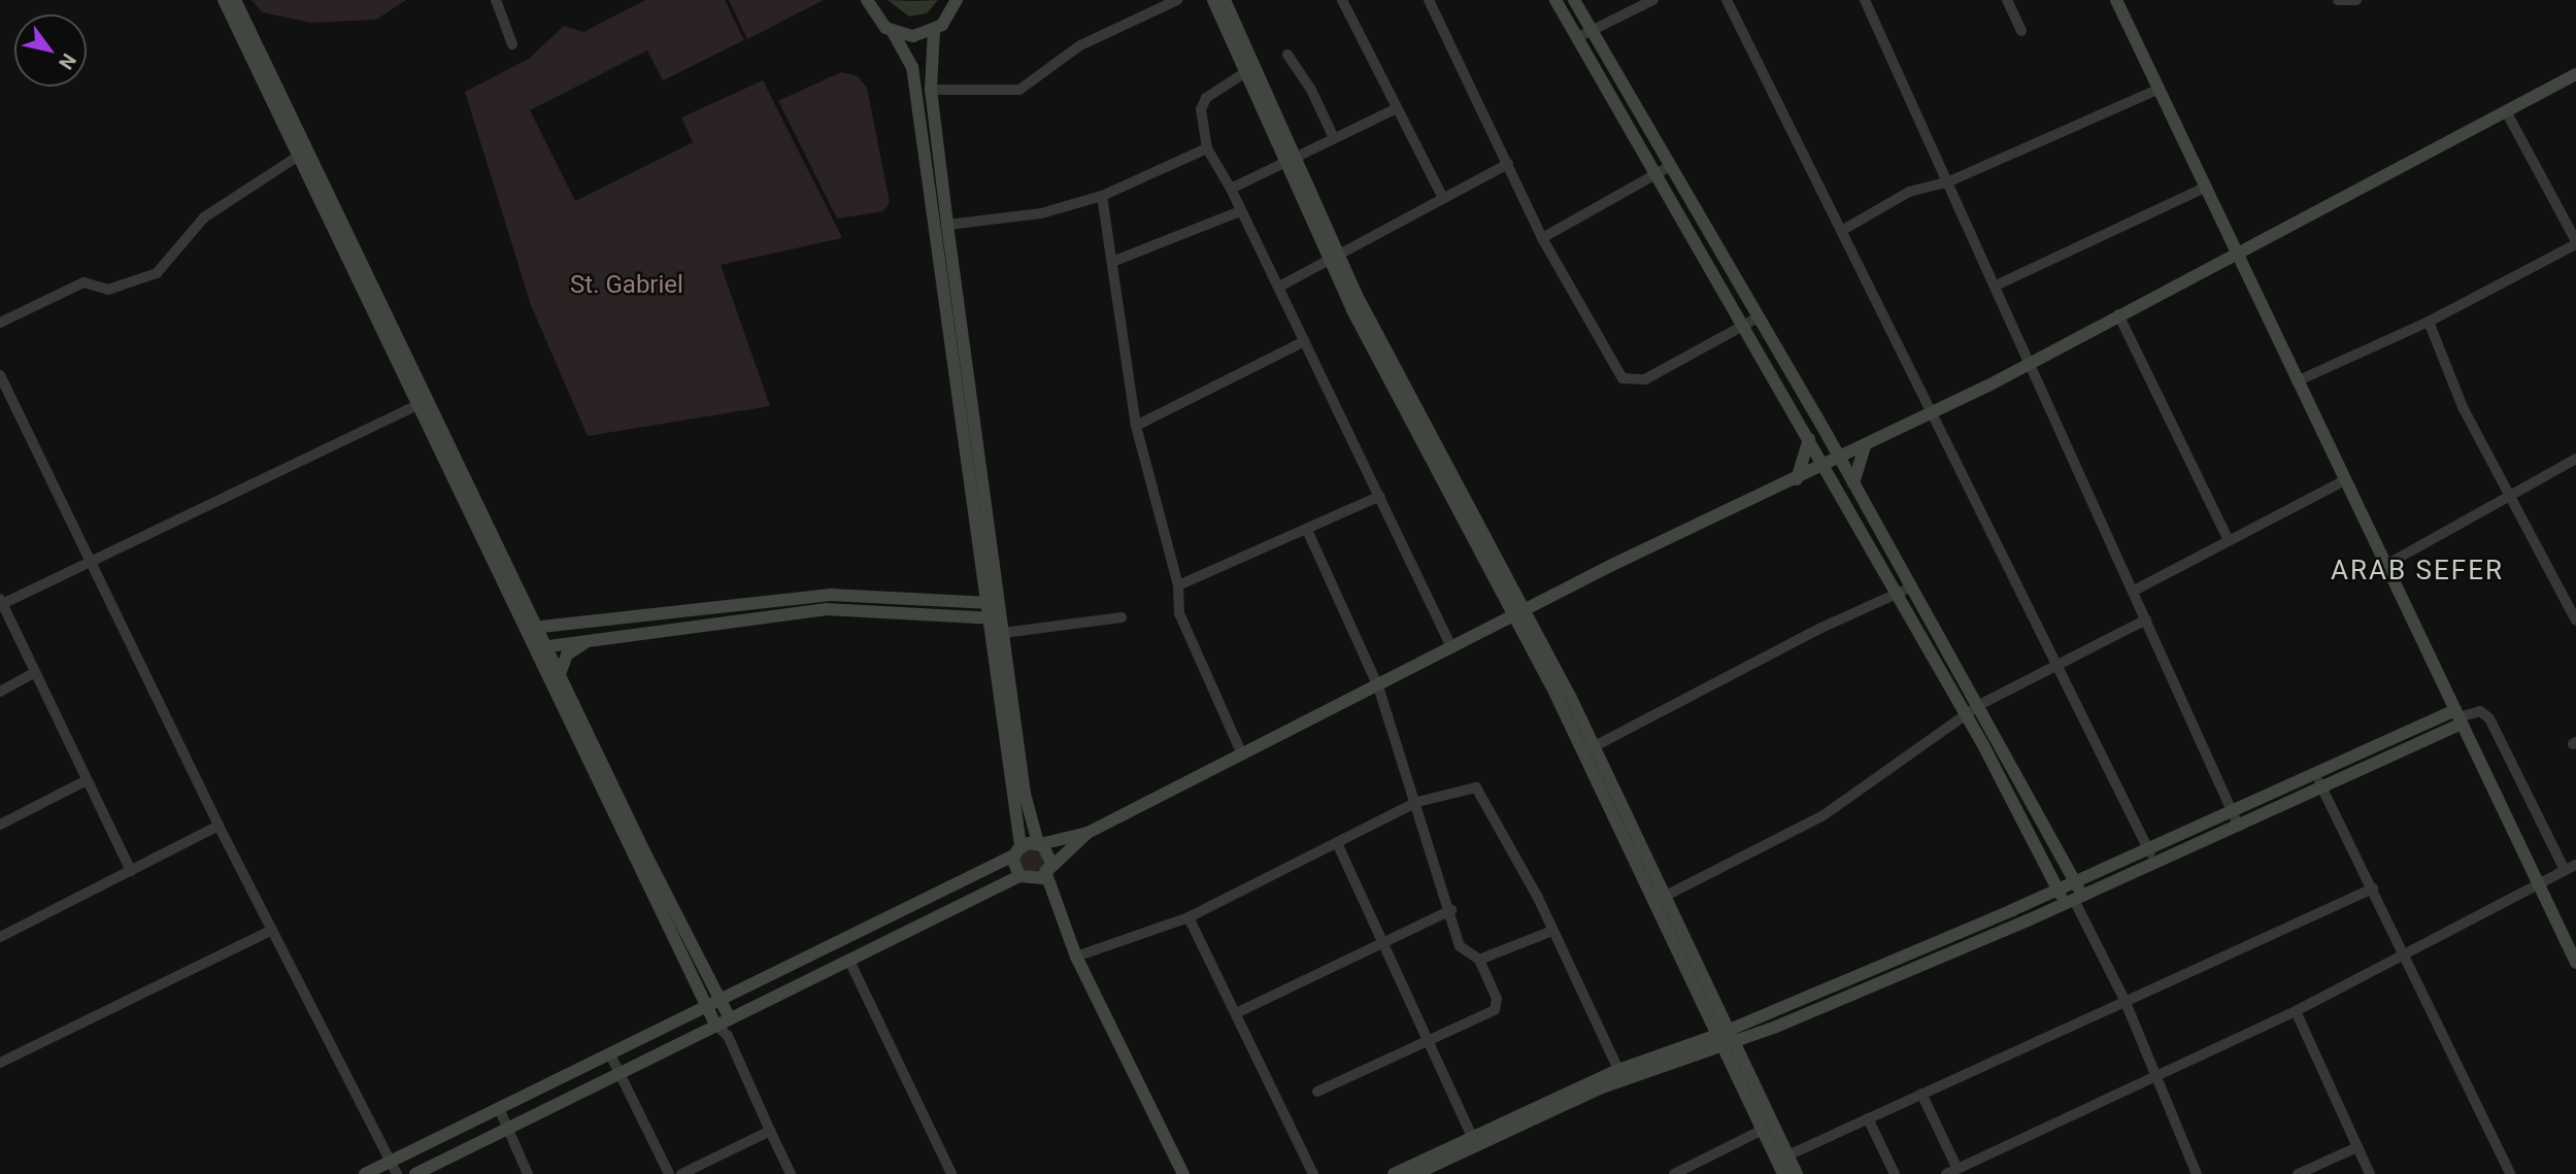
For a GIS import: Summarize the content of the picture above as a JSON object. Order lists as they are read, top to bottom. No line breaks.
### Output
{"districts":["ARAB SEFER"],"parks":["St. Gabriel"],"north":"bottom right"}
